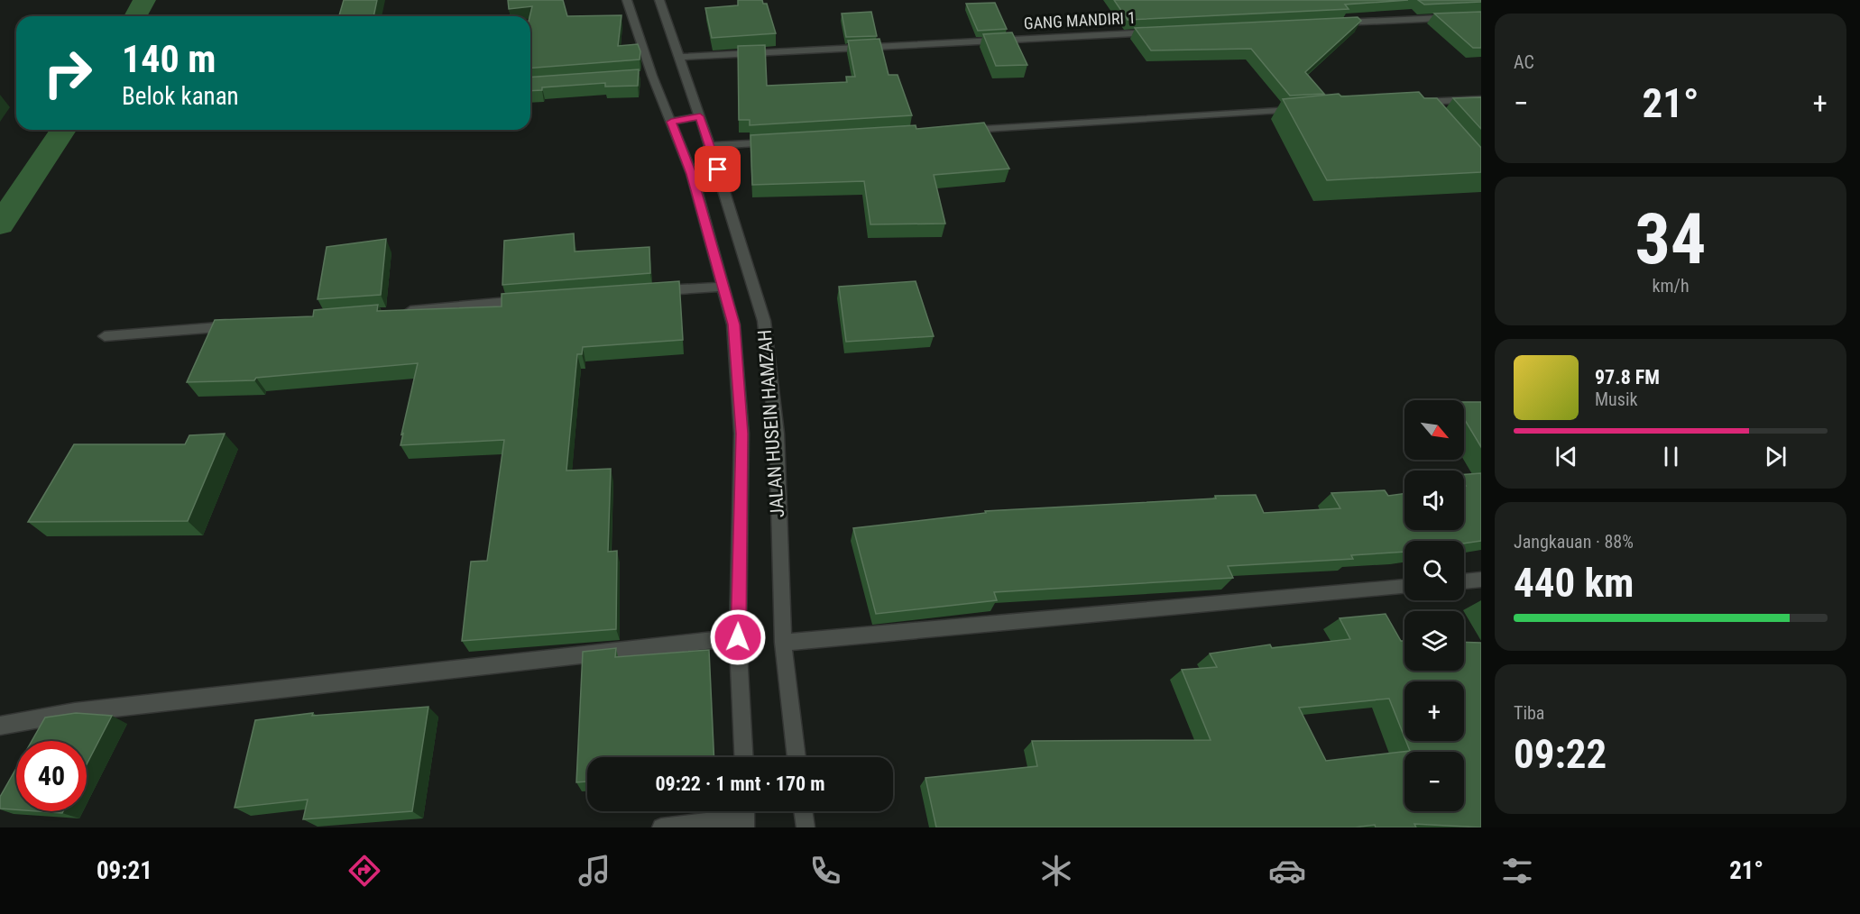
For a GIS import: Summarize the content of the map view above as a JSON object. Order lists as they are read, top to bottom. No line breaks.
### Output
{"streets":{"street":["GANG MANDIRI 1","JALAN HUSEIN HAMZAH"]},"crossings":[["GANG MANDIRI 1","JALAN HUSEIN HAMZAH"]],"north":"bottom right","page":{"tile":["AC",["34","km/h"],["Jangkauan · 88%","440 km"],["Tiba","09:22"]],"turn":["140 m","Belok kanan"],"heat":["−","21°","+"],"song":["97.8 FM","Musik"],"map_buttons":["+","−"],"limit":"40","trip":"09:22 · 1 mnt · 170 m","tabs":["09:21","21°"]}}
